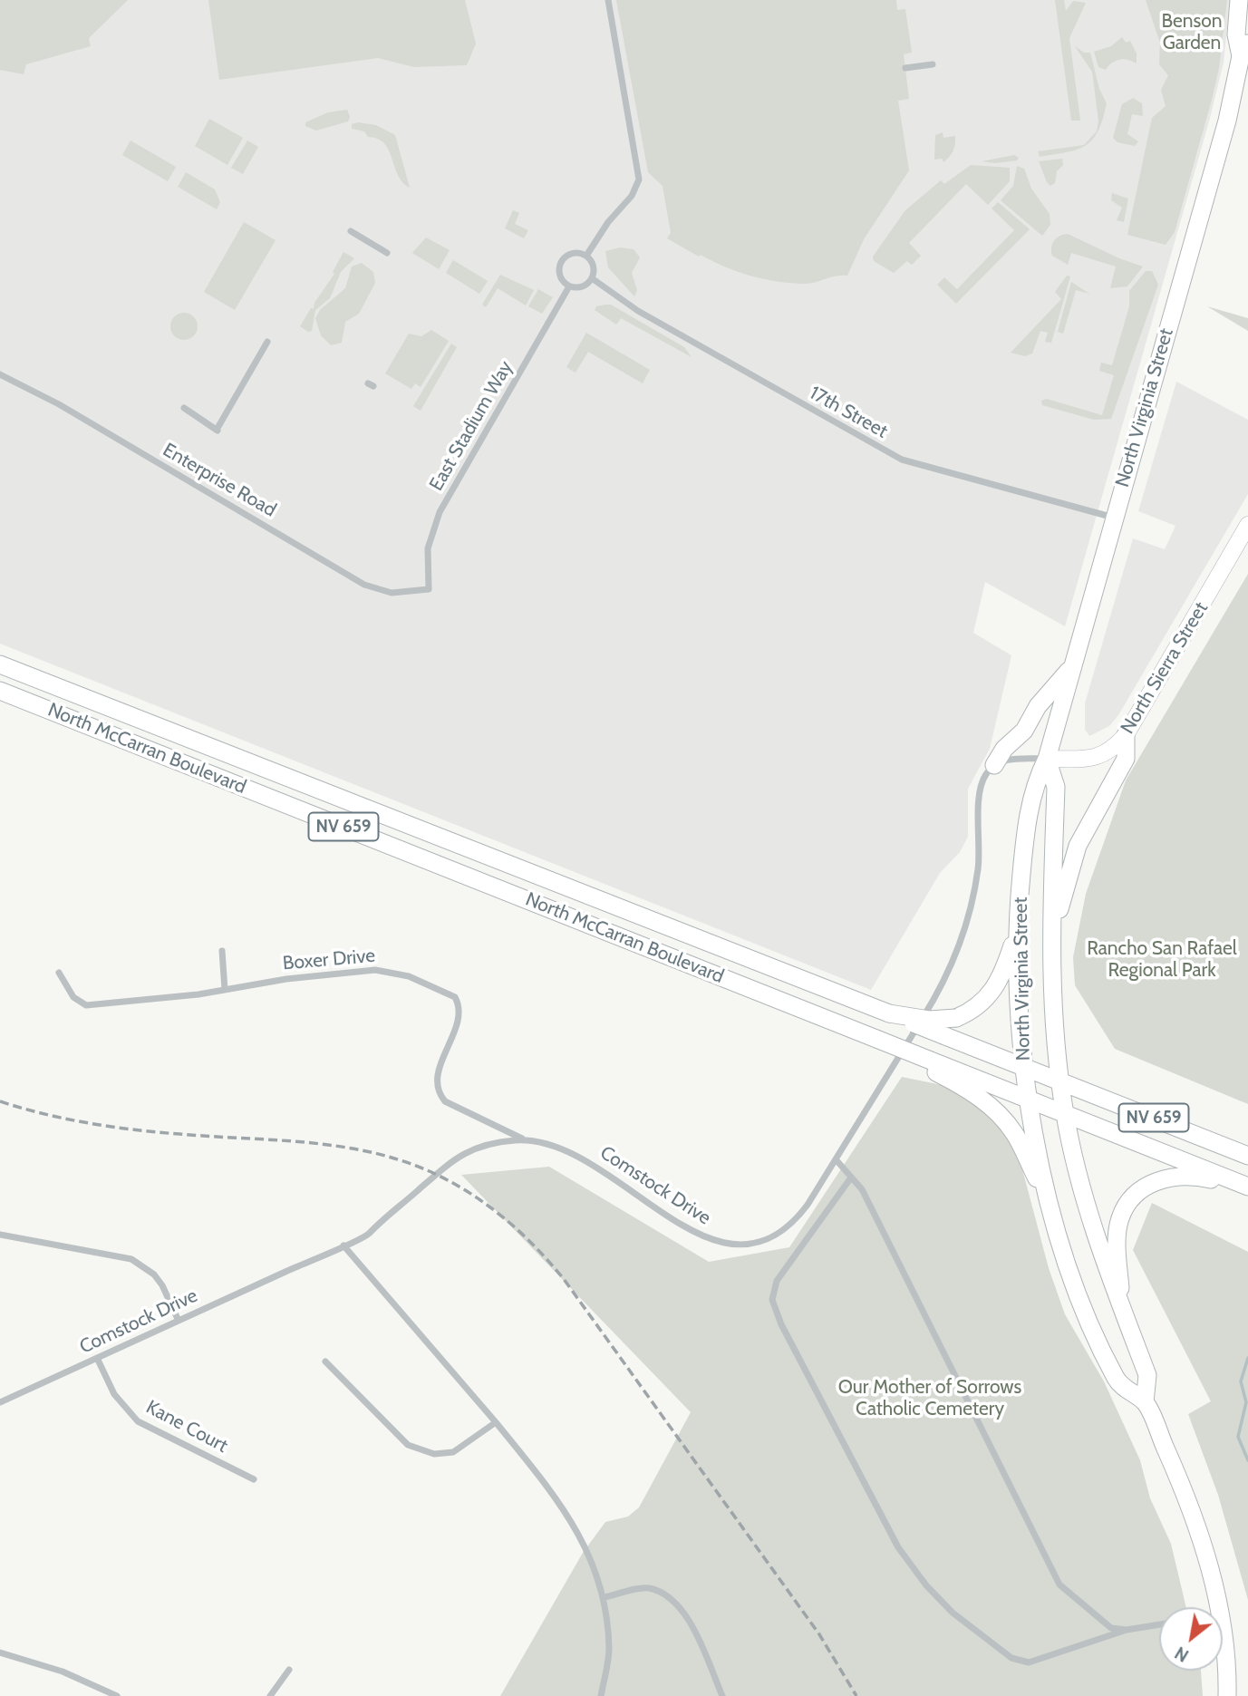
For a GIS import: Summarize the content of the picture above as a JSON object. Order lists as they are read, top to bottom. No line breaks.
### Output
{"streets":{"main road":["North Virginia Street","North Sierra Street","North McCarran Boulevard","NV 659"],"street":["17th Street","East Stadium Way","Enterprise Road","Boxer Drive","Comstock Drive","Kane Court"]},"crossings":[["North Virginia Street","17th Street"],["North Virginia Street","North Sierra Street"],["North Virginia Street","North McCarran Boulevard"],["17th Street","East Stadium Way"],["East Stadium Way","Enterprise Road"],["Boxer Drive","Comstock Drive"],["Comstock Drive","Kane Court"]],"parks":["Benson Garden","Rancho San Rafael Regional Park","Our Mother of Sorrows Catholic Cemetery"],"north":"bottom left"}
